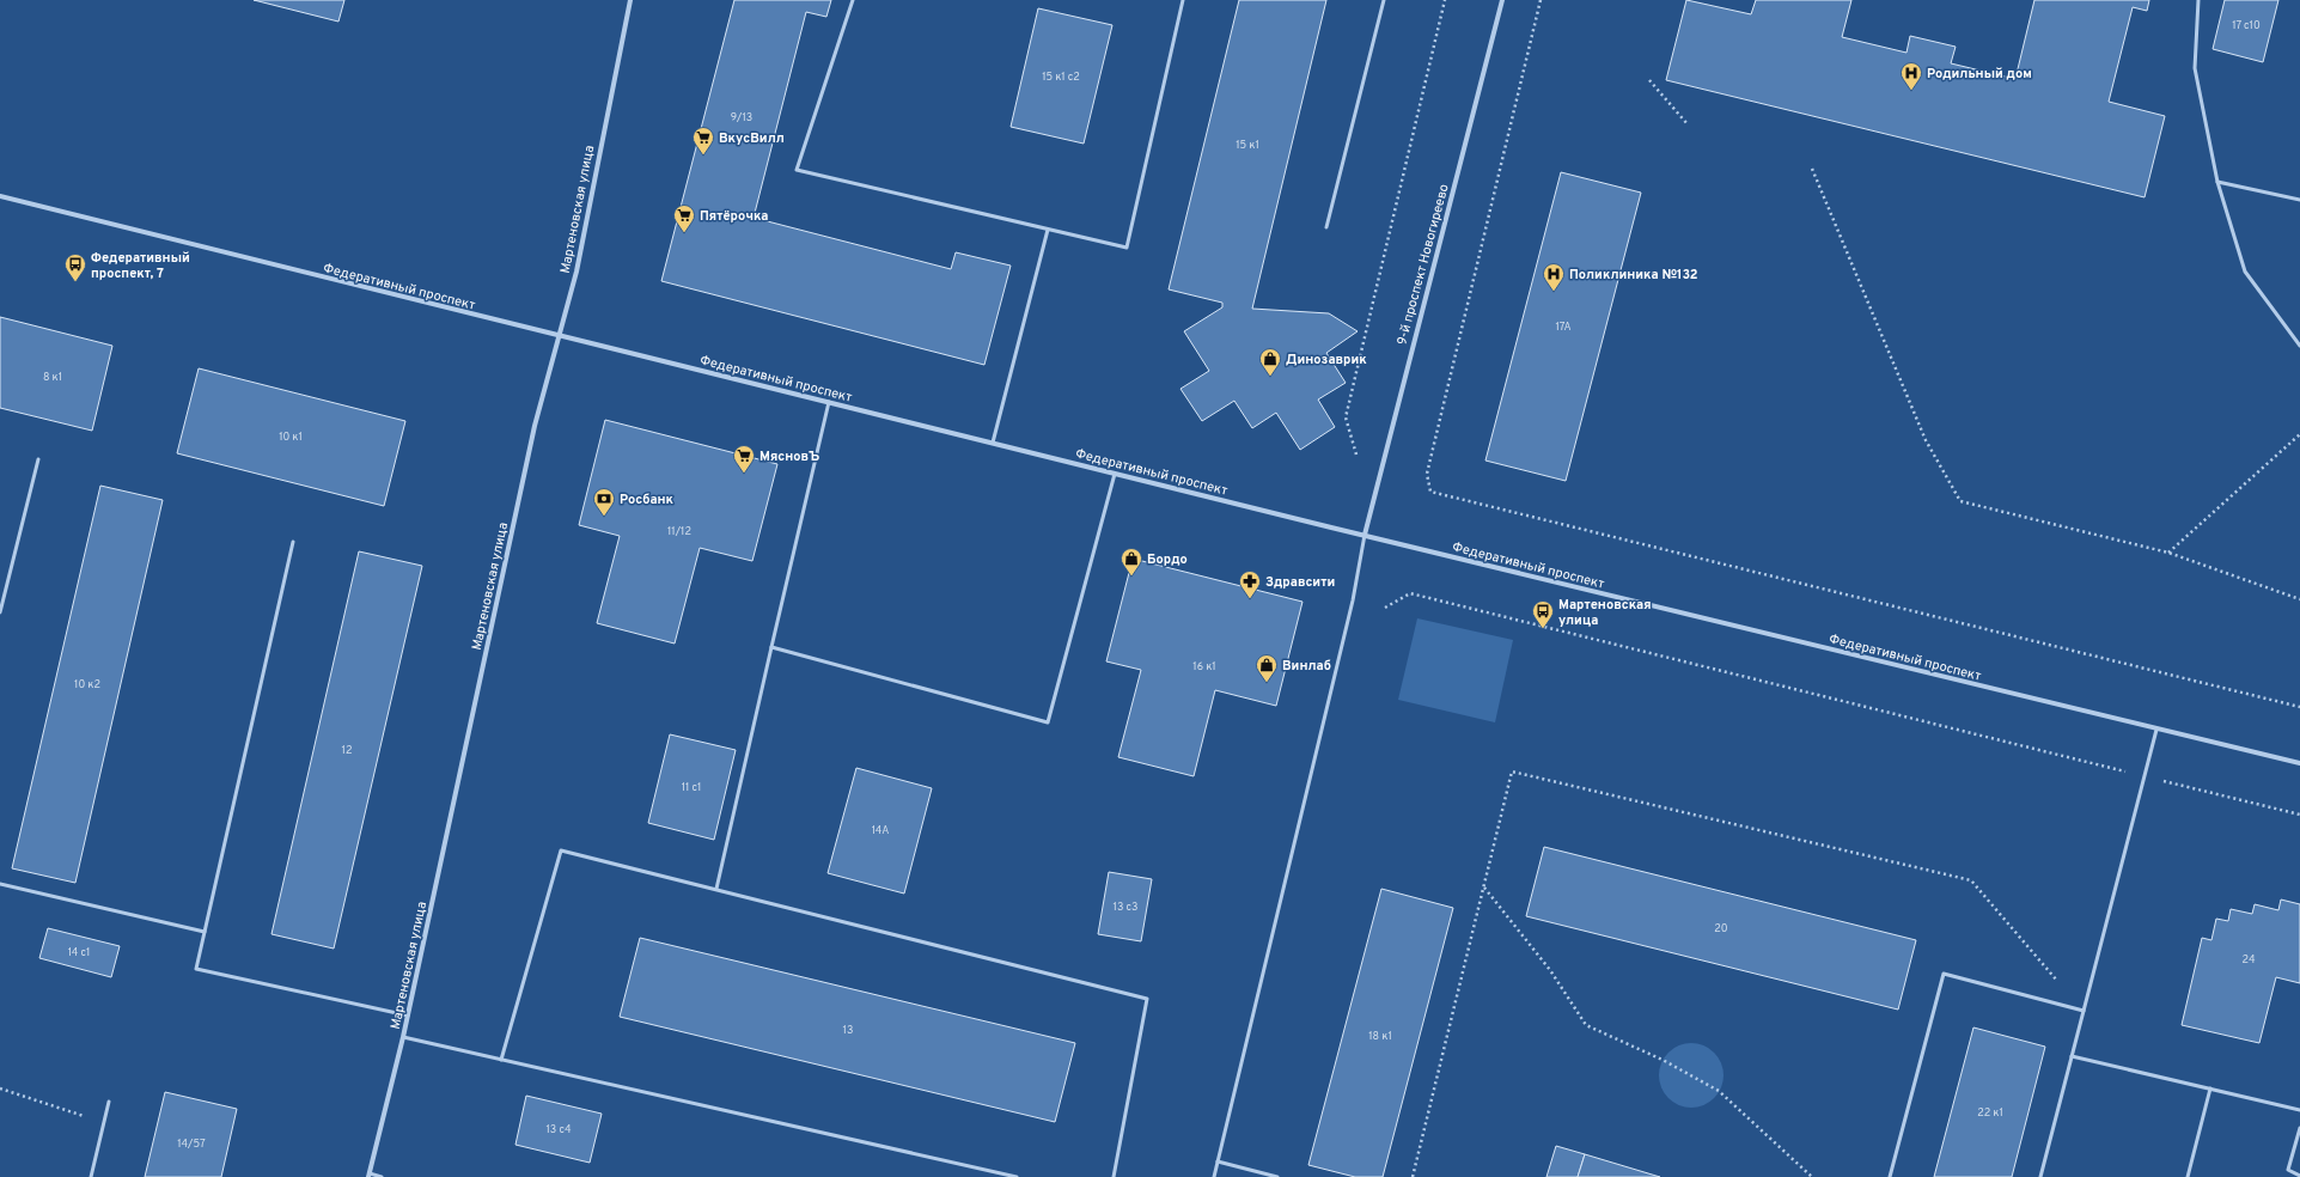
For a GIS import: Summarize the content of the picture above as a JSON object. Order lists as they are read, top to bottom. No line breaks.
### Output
{"streets":{"street":["Мартеновская улица","9-й проспект Новогиреево","Федеративный проспект"]},"crossings":[["Мартеновская улица","Федеративный проспект"],["9-й проспект Новогиреево","Федеративный проспект"]],"places":{"hospital":["Родильный дом","Поликлиника №132"],"supermarket":["ВкусВилл","Пятёрочка","МясновЪ"],"bus stop":["Федеративный проспект, 7","Мартеновская улица"],"shop":["Динозаврик","Бордо","Винлаб"],"bank":["Росбанк"],"pharmacy":["Здравсити"]},"house_numbers":["17 с10","15 к1 с2","9/13","15 к1","17А","8 к1","10 к1","11/12","16 к1","10 к2","12","11 с1","14А","13 c3","20","14 c1","24","13","18 к1","22 к1","13 c4","14/57"]}
